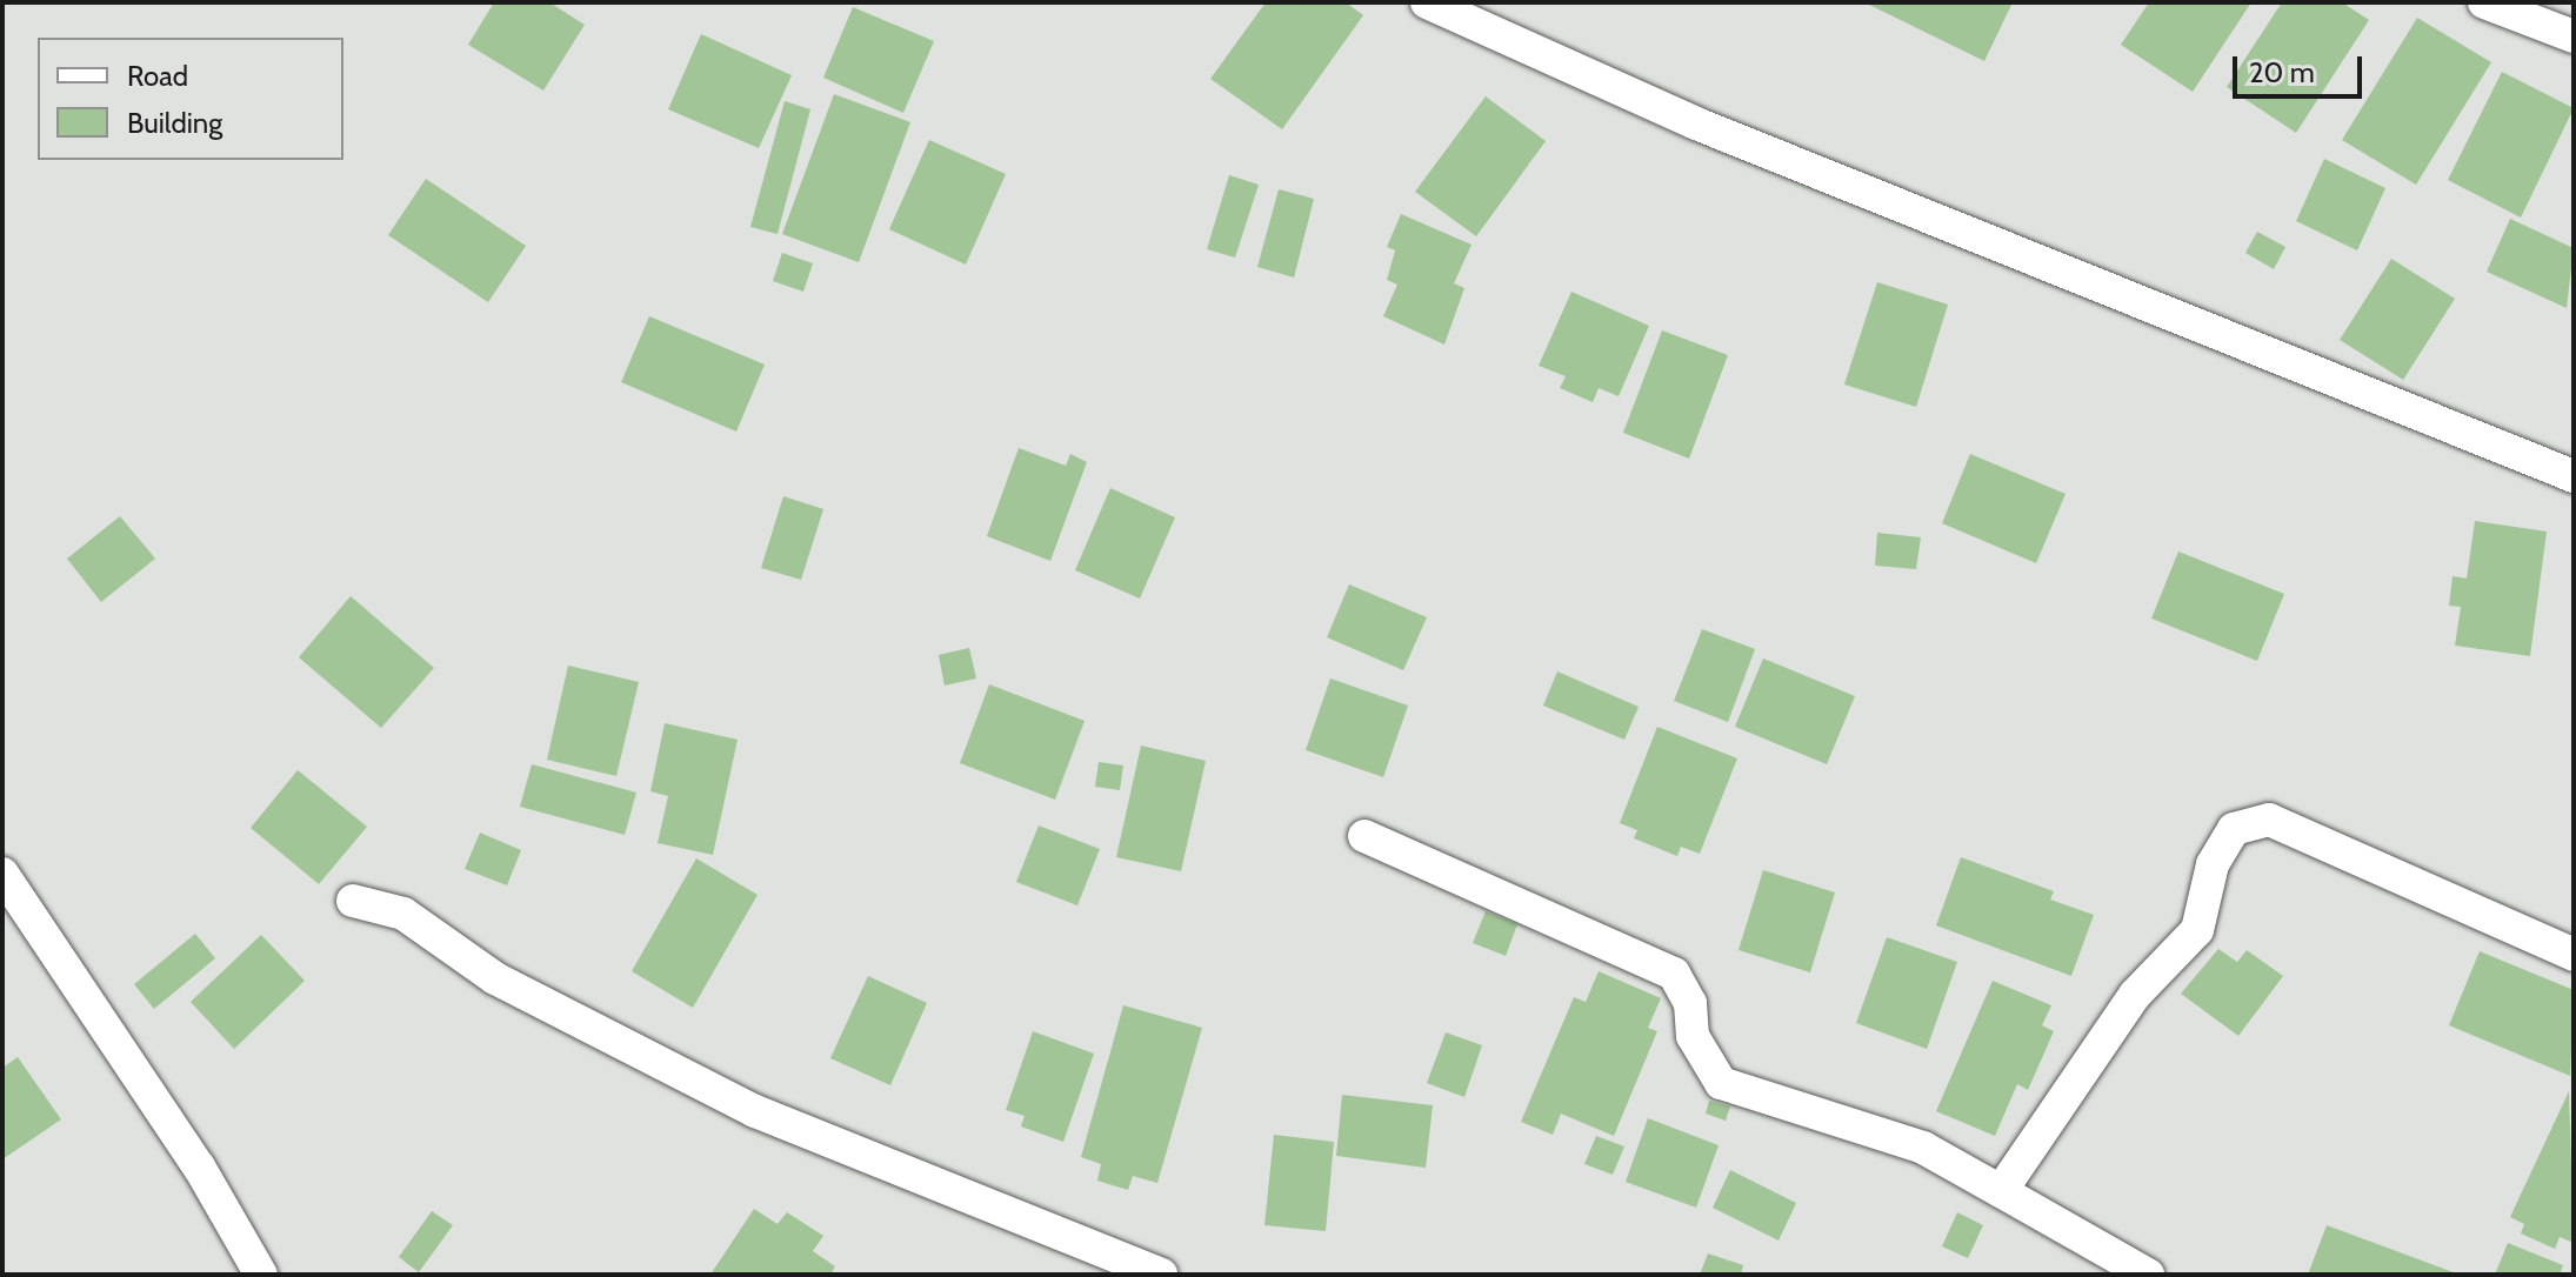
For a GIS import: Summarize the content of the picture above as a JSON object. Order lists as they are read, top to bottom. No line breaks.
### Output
{"legend":["Road","Building"],"scale_bar":"20 m"}
